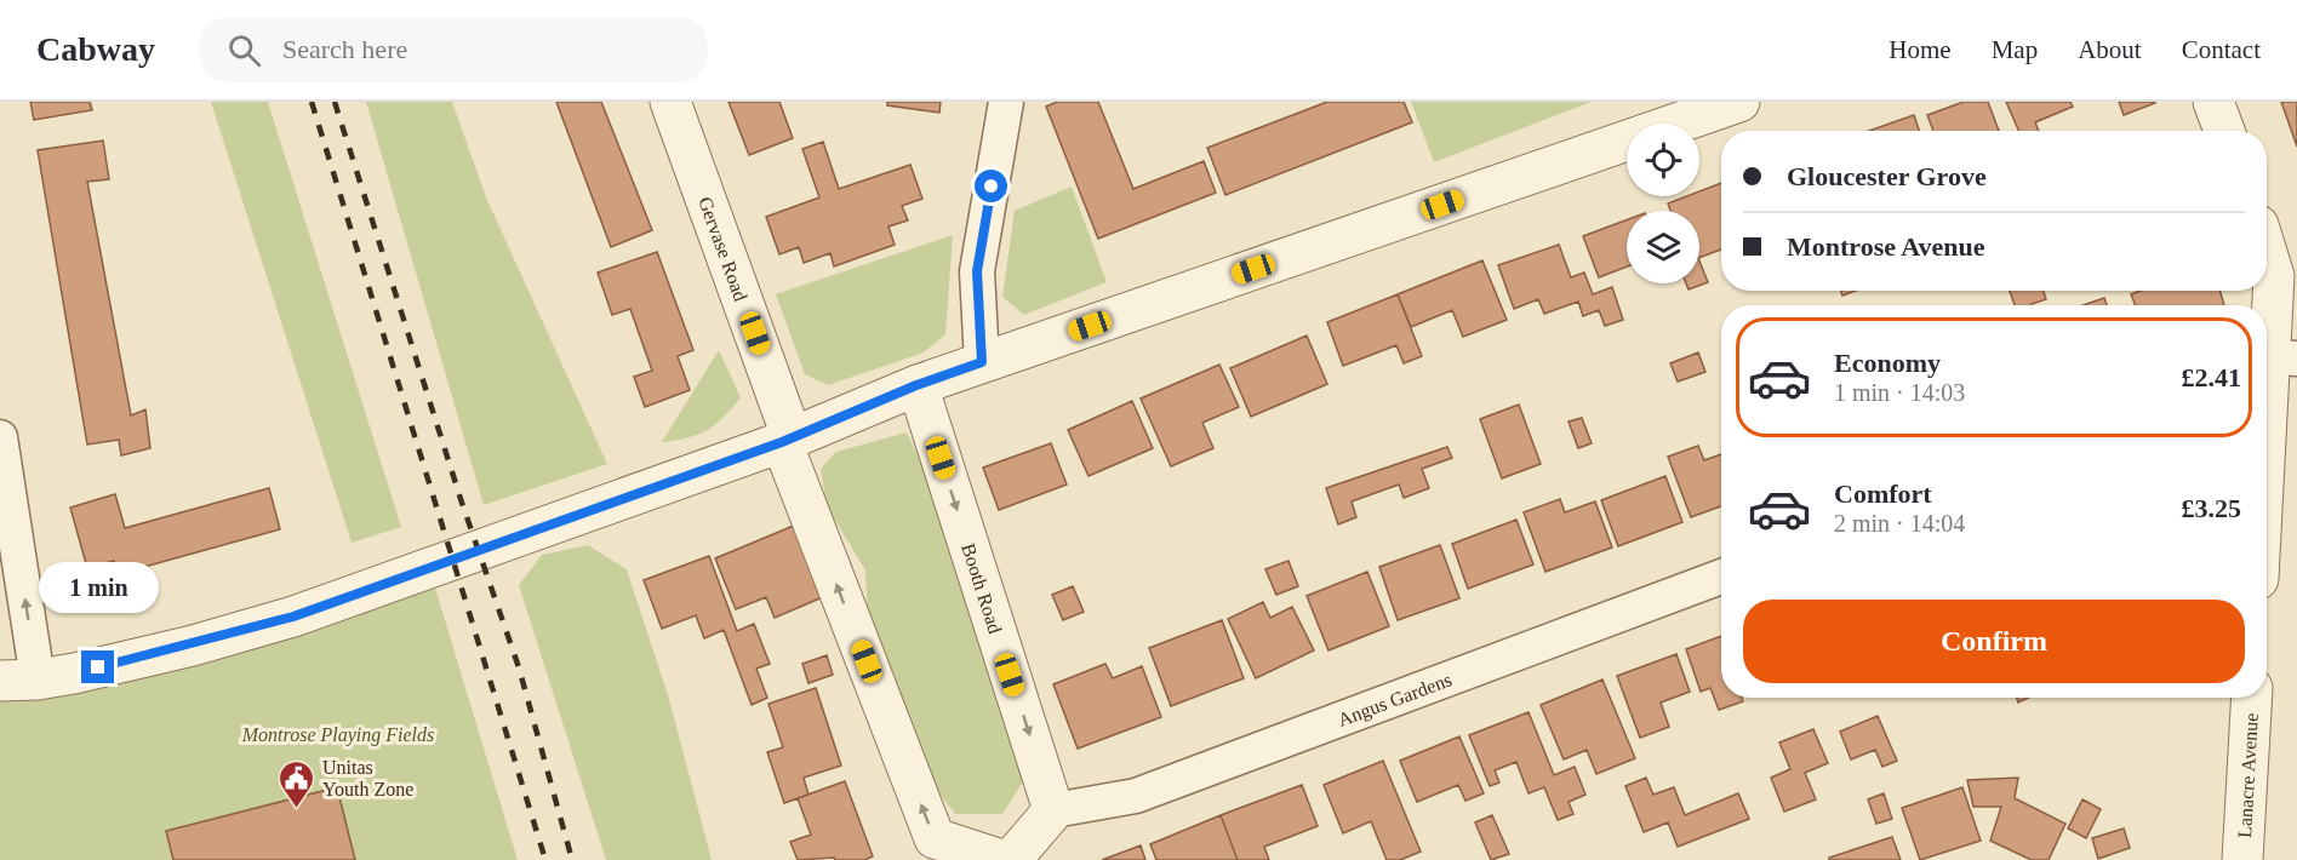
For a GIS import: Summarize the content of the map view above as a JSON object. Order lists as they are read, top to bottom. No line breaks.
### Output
{"streets":{"street":["Gervase Road","Booth Road","Angus Gardens","Lanacre Avenue"]},"crossings":[["Booth Road","Angus Gardens"]],"parks":["Montrose Playing Fields"],"places":{"public building":["Unitas Youth Zone"]},"page":{"header":"Cabway","search":"Search here","nav":["Home","Map","About","Contact"],"banner":["Gloucester Grove","Montrose Avenue"],"list":[{"name":"Economy","note":"1 min · 14:03","value":"£2.41"},{"name":"Comfort","note":"2 min · 14:04","value":"£3.25"}],"bubble":"1 min","buttons":"Confirm"}}
